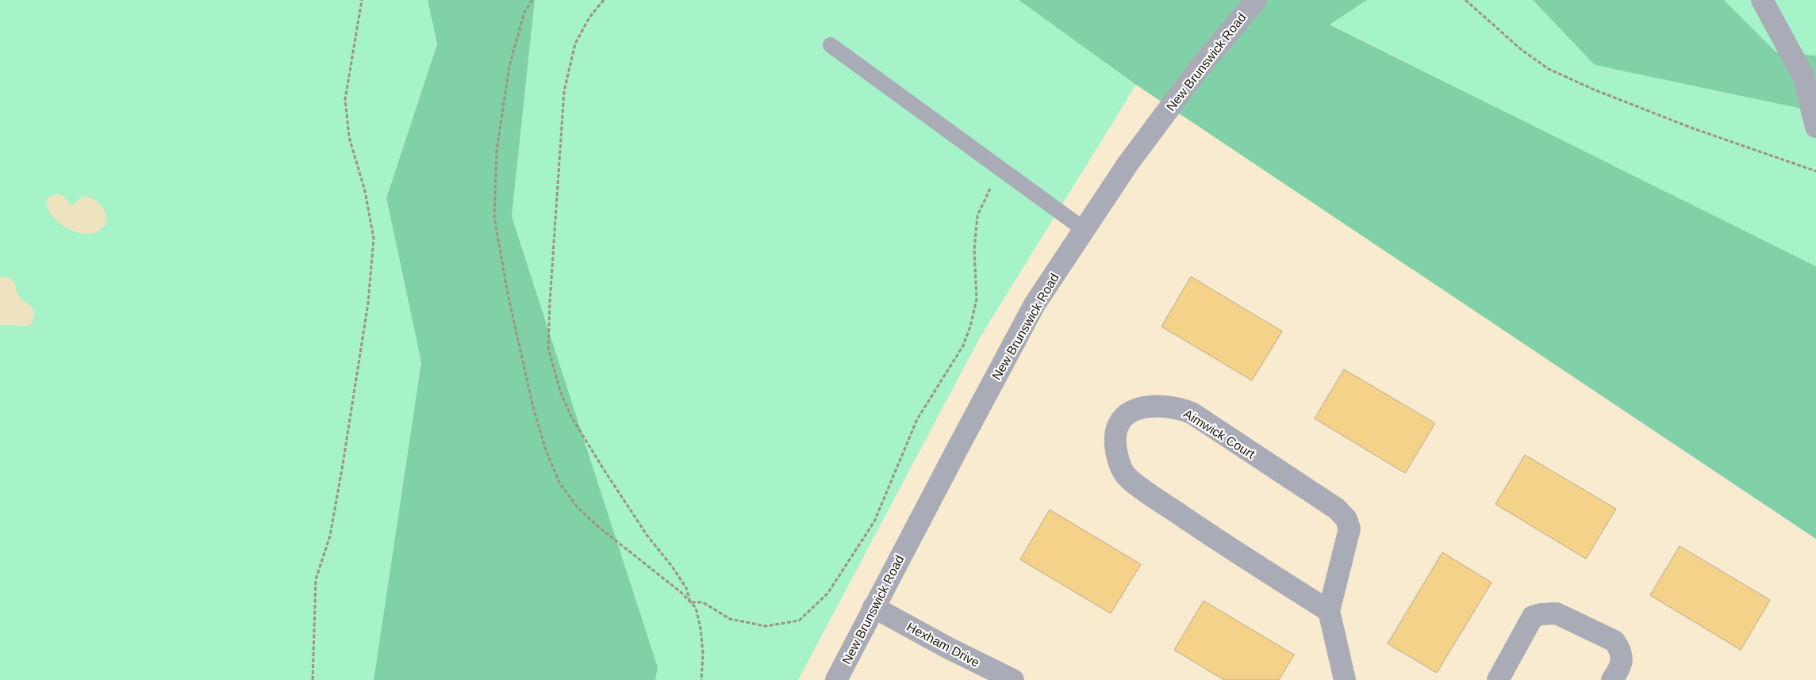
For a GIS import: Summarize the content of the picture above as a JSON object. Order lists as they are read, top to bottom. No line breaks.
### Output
{"streets":{"street":["New Brunswick Road","Aimwick Court","Hexham Drive"]},"crossings":[["New Brunswick Road","Hexham Drive"]]}
